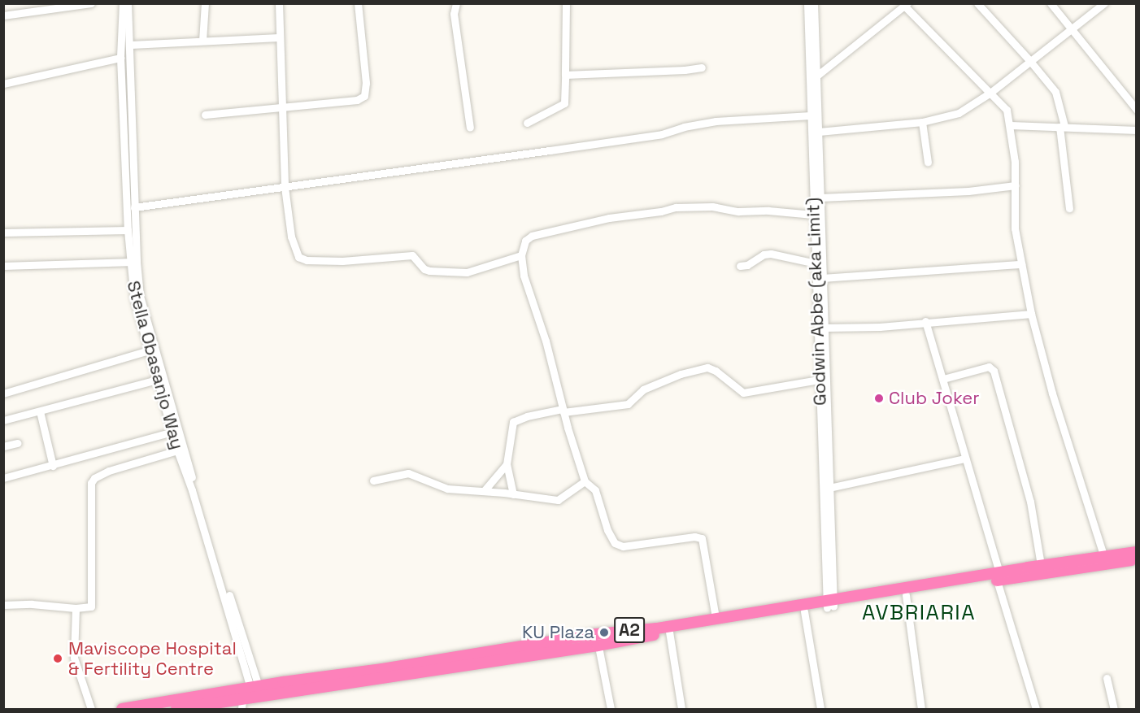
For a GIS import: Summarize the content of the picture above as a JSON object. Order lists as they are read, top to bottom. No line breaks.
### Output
{"streets":{"highway":["A2"],"street":["Godwin Abbe (aka Limit)","Stella Obasanjo Way"]},"crossings":[["Godwin Abbe (aka Limit)","A2"],["Stella Obasanjo Way","A2"]],"districts":["AVBRIARIA"],"places":["Club Joker","KU Plaza","Maviscope Hospital & Fertility Centre"]}
